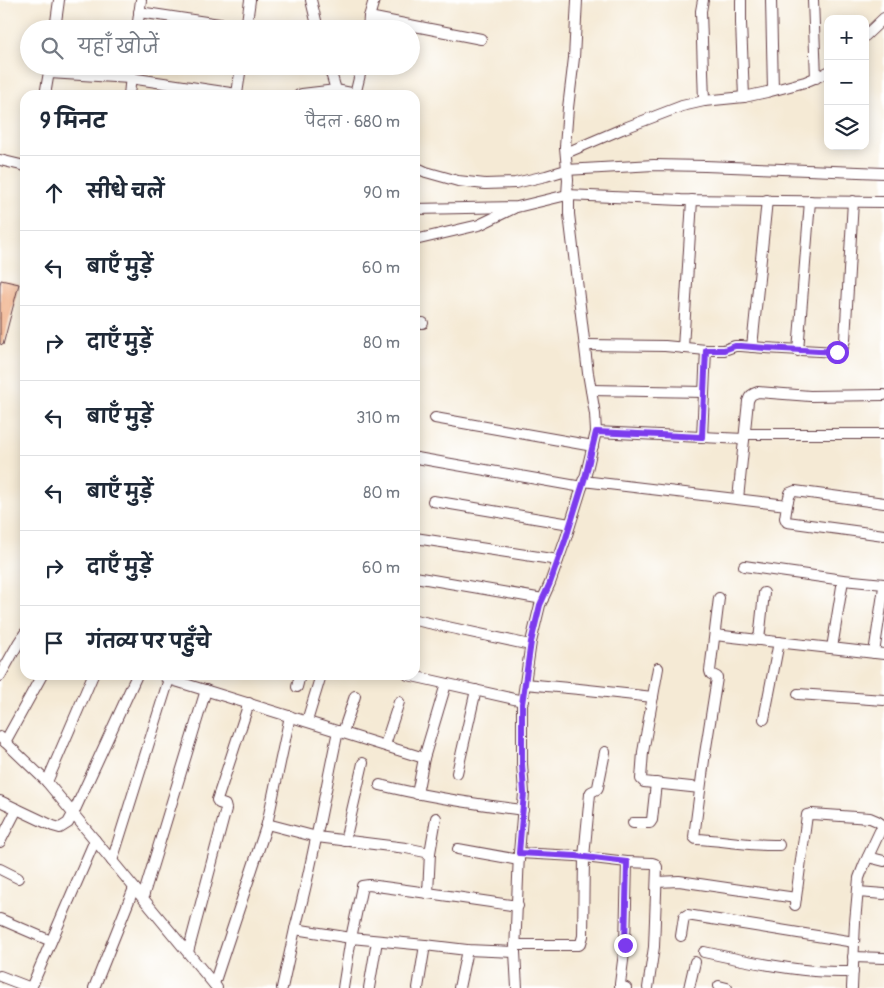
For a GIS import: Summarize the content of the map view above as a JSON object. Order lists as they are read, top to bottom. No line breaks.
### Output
{"page":{"map_buttons":["+","−"],"search":"यहाँ खोजें","heading":["9 मिनट","पैदल · 680 m"],"list":[["सीधे चलें","90 m"],["बाएँ मुड़ें","60 m"],["दाएँ मुड़ें","80 m"],["बाएँ मुड़ें","310 m"],["बाएँ मुड़ें","80 m"],["दाएँ मुड़ें","60 m"],"गंतव्य पर पहुँचे"]}}
